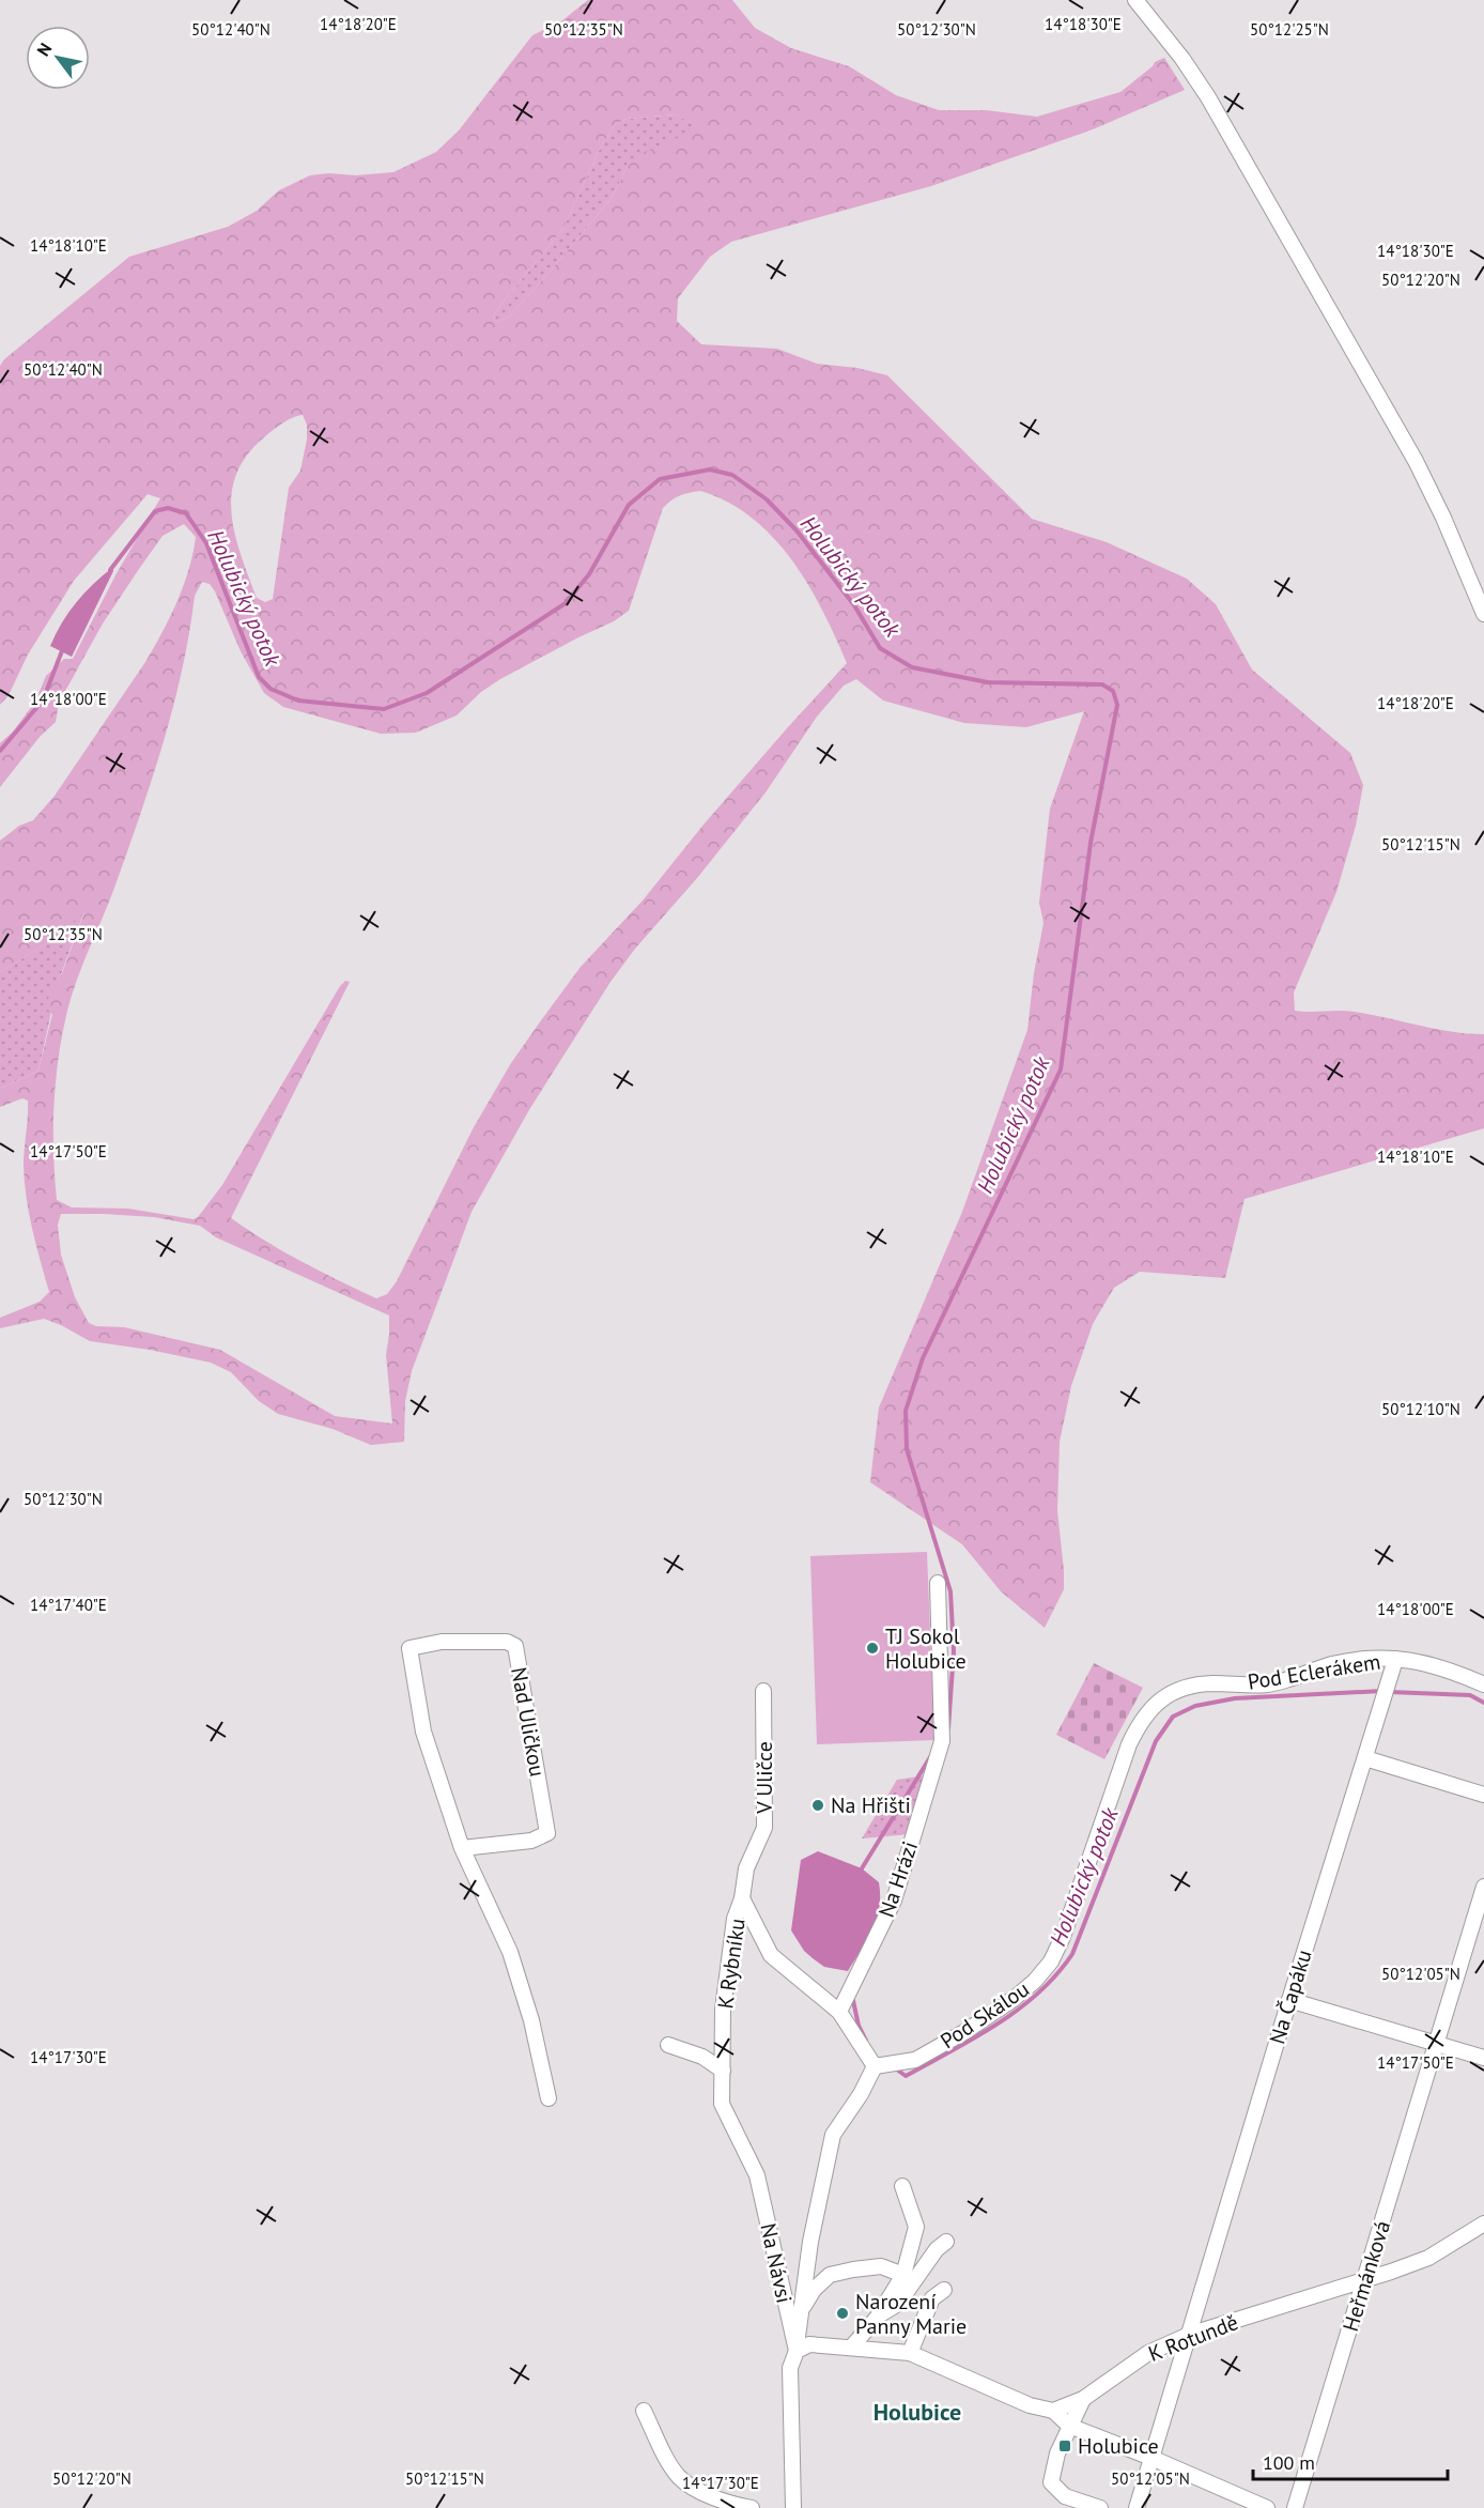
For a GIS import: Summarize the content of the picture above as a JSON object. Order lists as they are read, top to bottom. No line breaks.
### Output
{"streets":{"street":["Pod Eclerákem","Nad Uličkou","V Uličce","Na Hrázi","K Rybníku","Na Čapáku","Pod Skálou","Na Návsi","Heřmánková","K Rotundě"]},"crossings":[["Pod Eclerákem","Na Čapáku"],["Pod Eclerákem","Pod Skálou"],["V Uličce","K Rybníku"],["K Rybníku","Na Návsi"],["Na Čapáku","K Rotundě"],["Pod Skálou","Na Návsi"],["Heřmánková","K Rotundě"]],"districts":["Holubice"],"water":["Holubický potok"],"places":{"other":["TJ Sokol Holubice","Na Hřišti","Narození Panny Marie"],"transit":["Holubice"]},"scale_bar":"100 m","north":"top left","coordinates":["14°18'30\"E","14°18'20\"E","50°12'40\"N","50°12'35\"N","50°12'30\"N","50°12'25\"N","14°18'10\"E","50°12'20\"N","14°18'00\"E","50°12'15\"N","14°17'50\"E","50°12'10\"N","14°17'40\"E","50°12'05\"N","14°17'30\"E"]}
